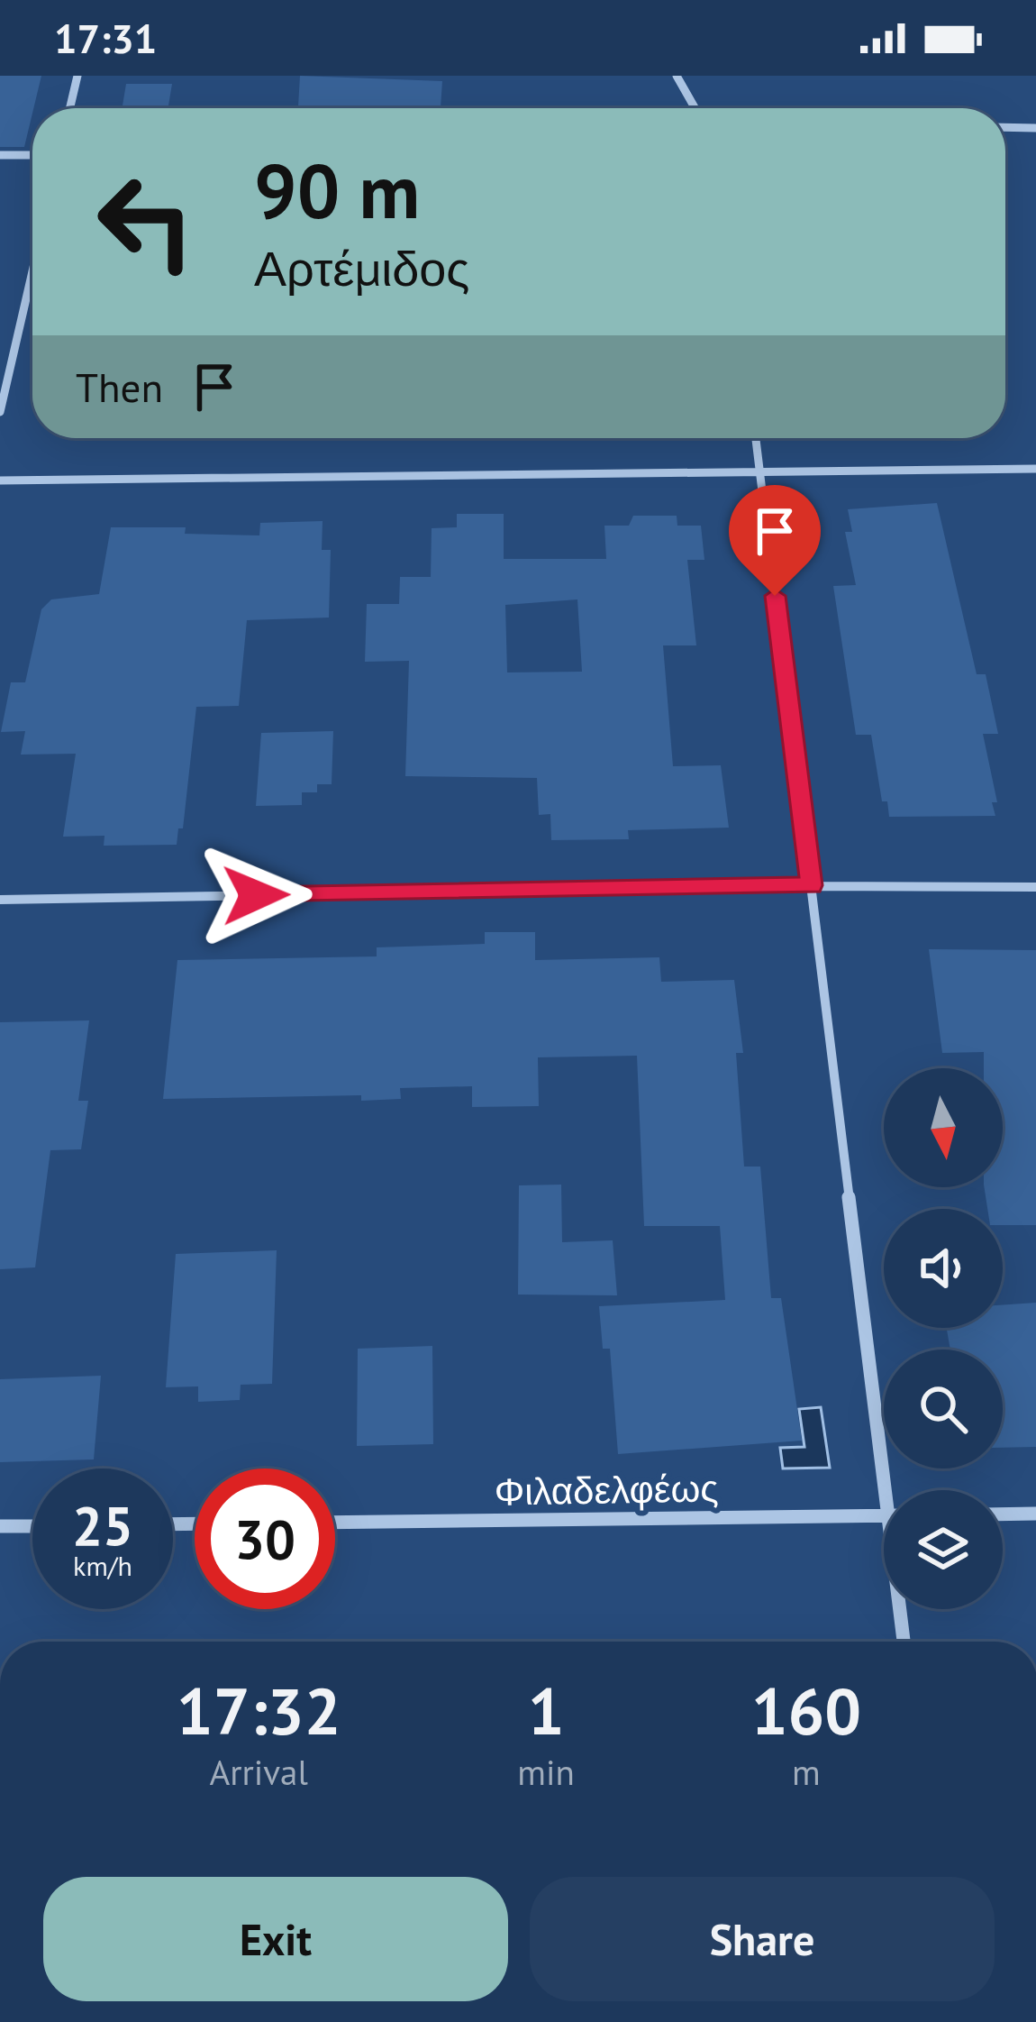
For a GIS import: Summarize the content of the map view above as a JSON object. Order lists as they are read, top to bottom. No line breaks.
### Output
{"streets":{"street":["Φιλαδελφέως"]},"north":"bottom","page":{"status":"17:31","turn":["90 m","Αρτέμιδος"],"then":"Then","speed":"25 km/h","limit":"30","eta":["17:32","Arrival","1","min","160","m"],"buttons":["Exit","Share"]}}
